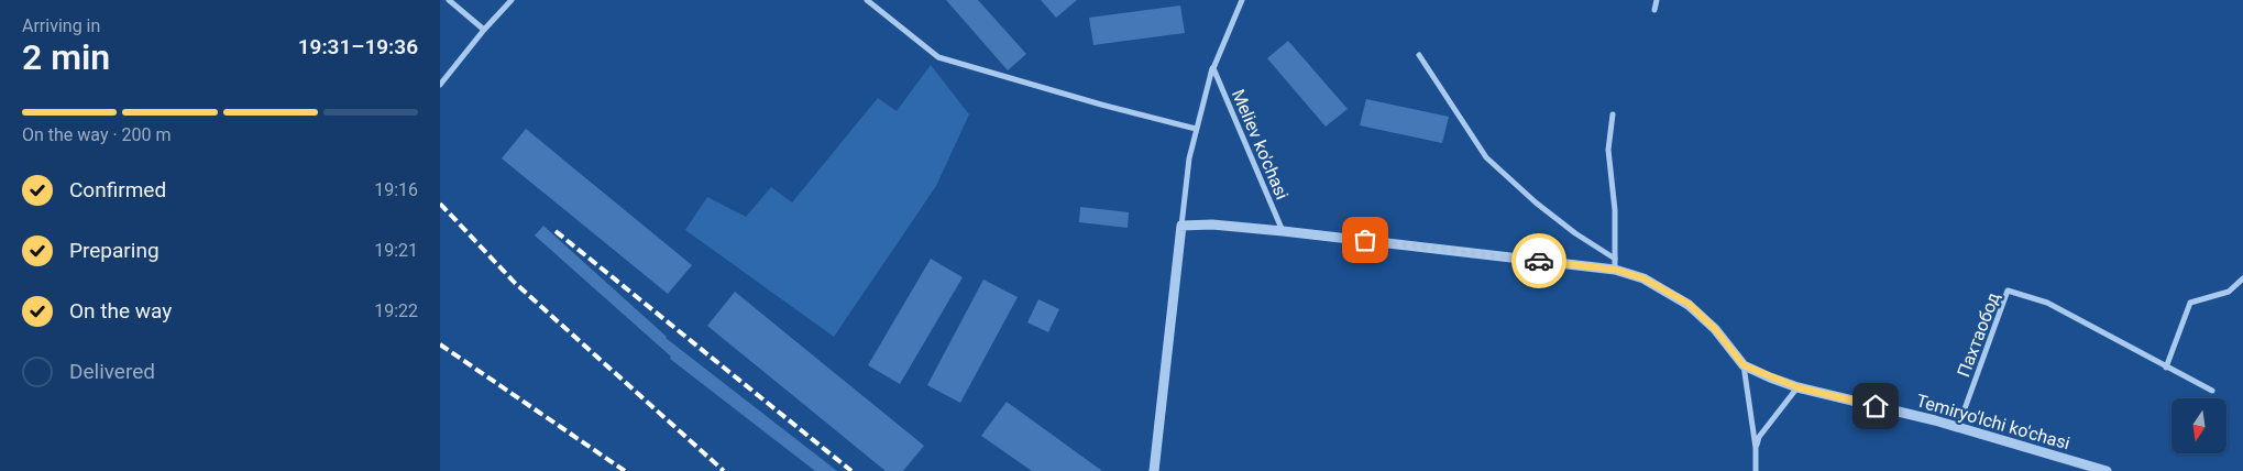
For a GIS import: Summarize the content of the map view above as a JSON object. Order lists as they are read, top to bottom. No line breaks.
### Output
{"streets":{"street":["Meliev ko'chasi","Пахтаобод","Temiryo'lchi ko'chasi"]},"crossings":[["Пахтаобод","Temiryo'lchi ko'chasi"]],"north":"bottom","page":{"heading":["2 min","Arriving in","19:31–19:36"],"bar":"On the way · 200 m","list":[["Confirmed","19:16"],["Preparing","19:21"],["On the way","19:22"],"Delivered"]}}
